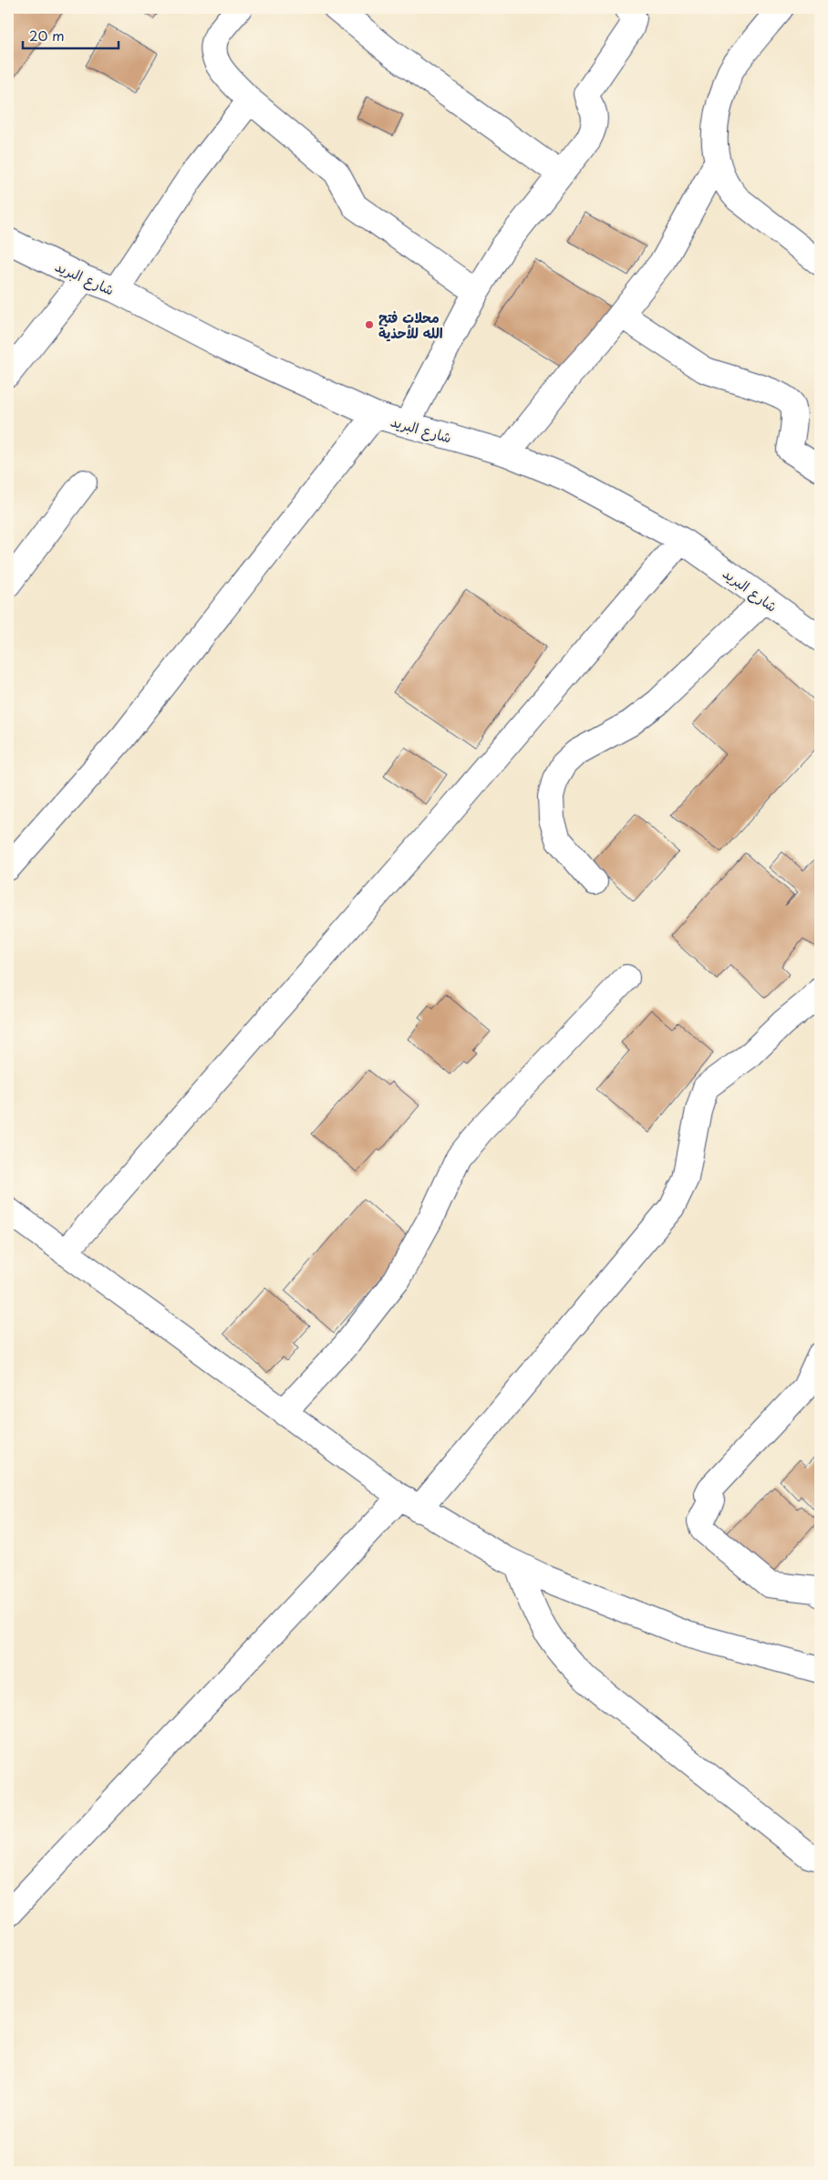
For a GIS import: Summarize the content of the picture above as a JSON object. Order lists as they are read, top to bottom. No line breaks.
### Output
{"streets":{"street":["شارع البريد"]},"places":["محلات فتح الله للأحذية"],"scale_bar":"20 m"}
